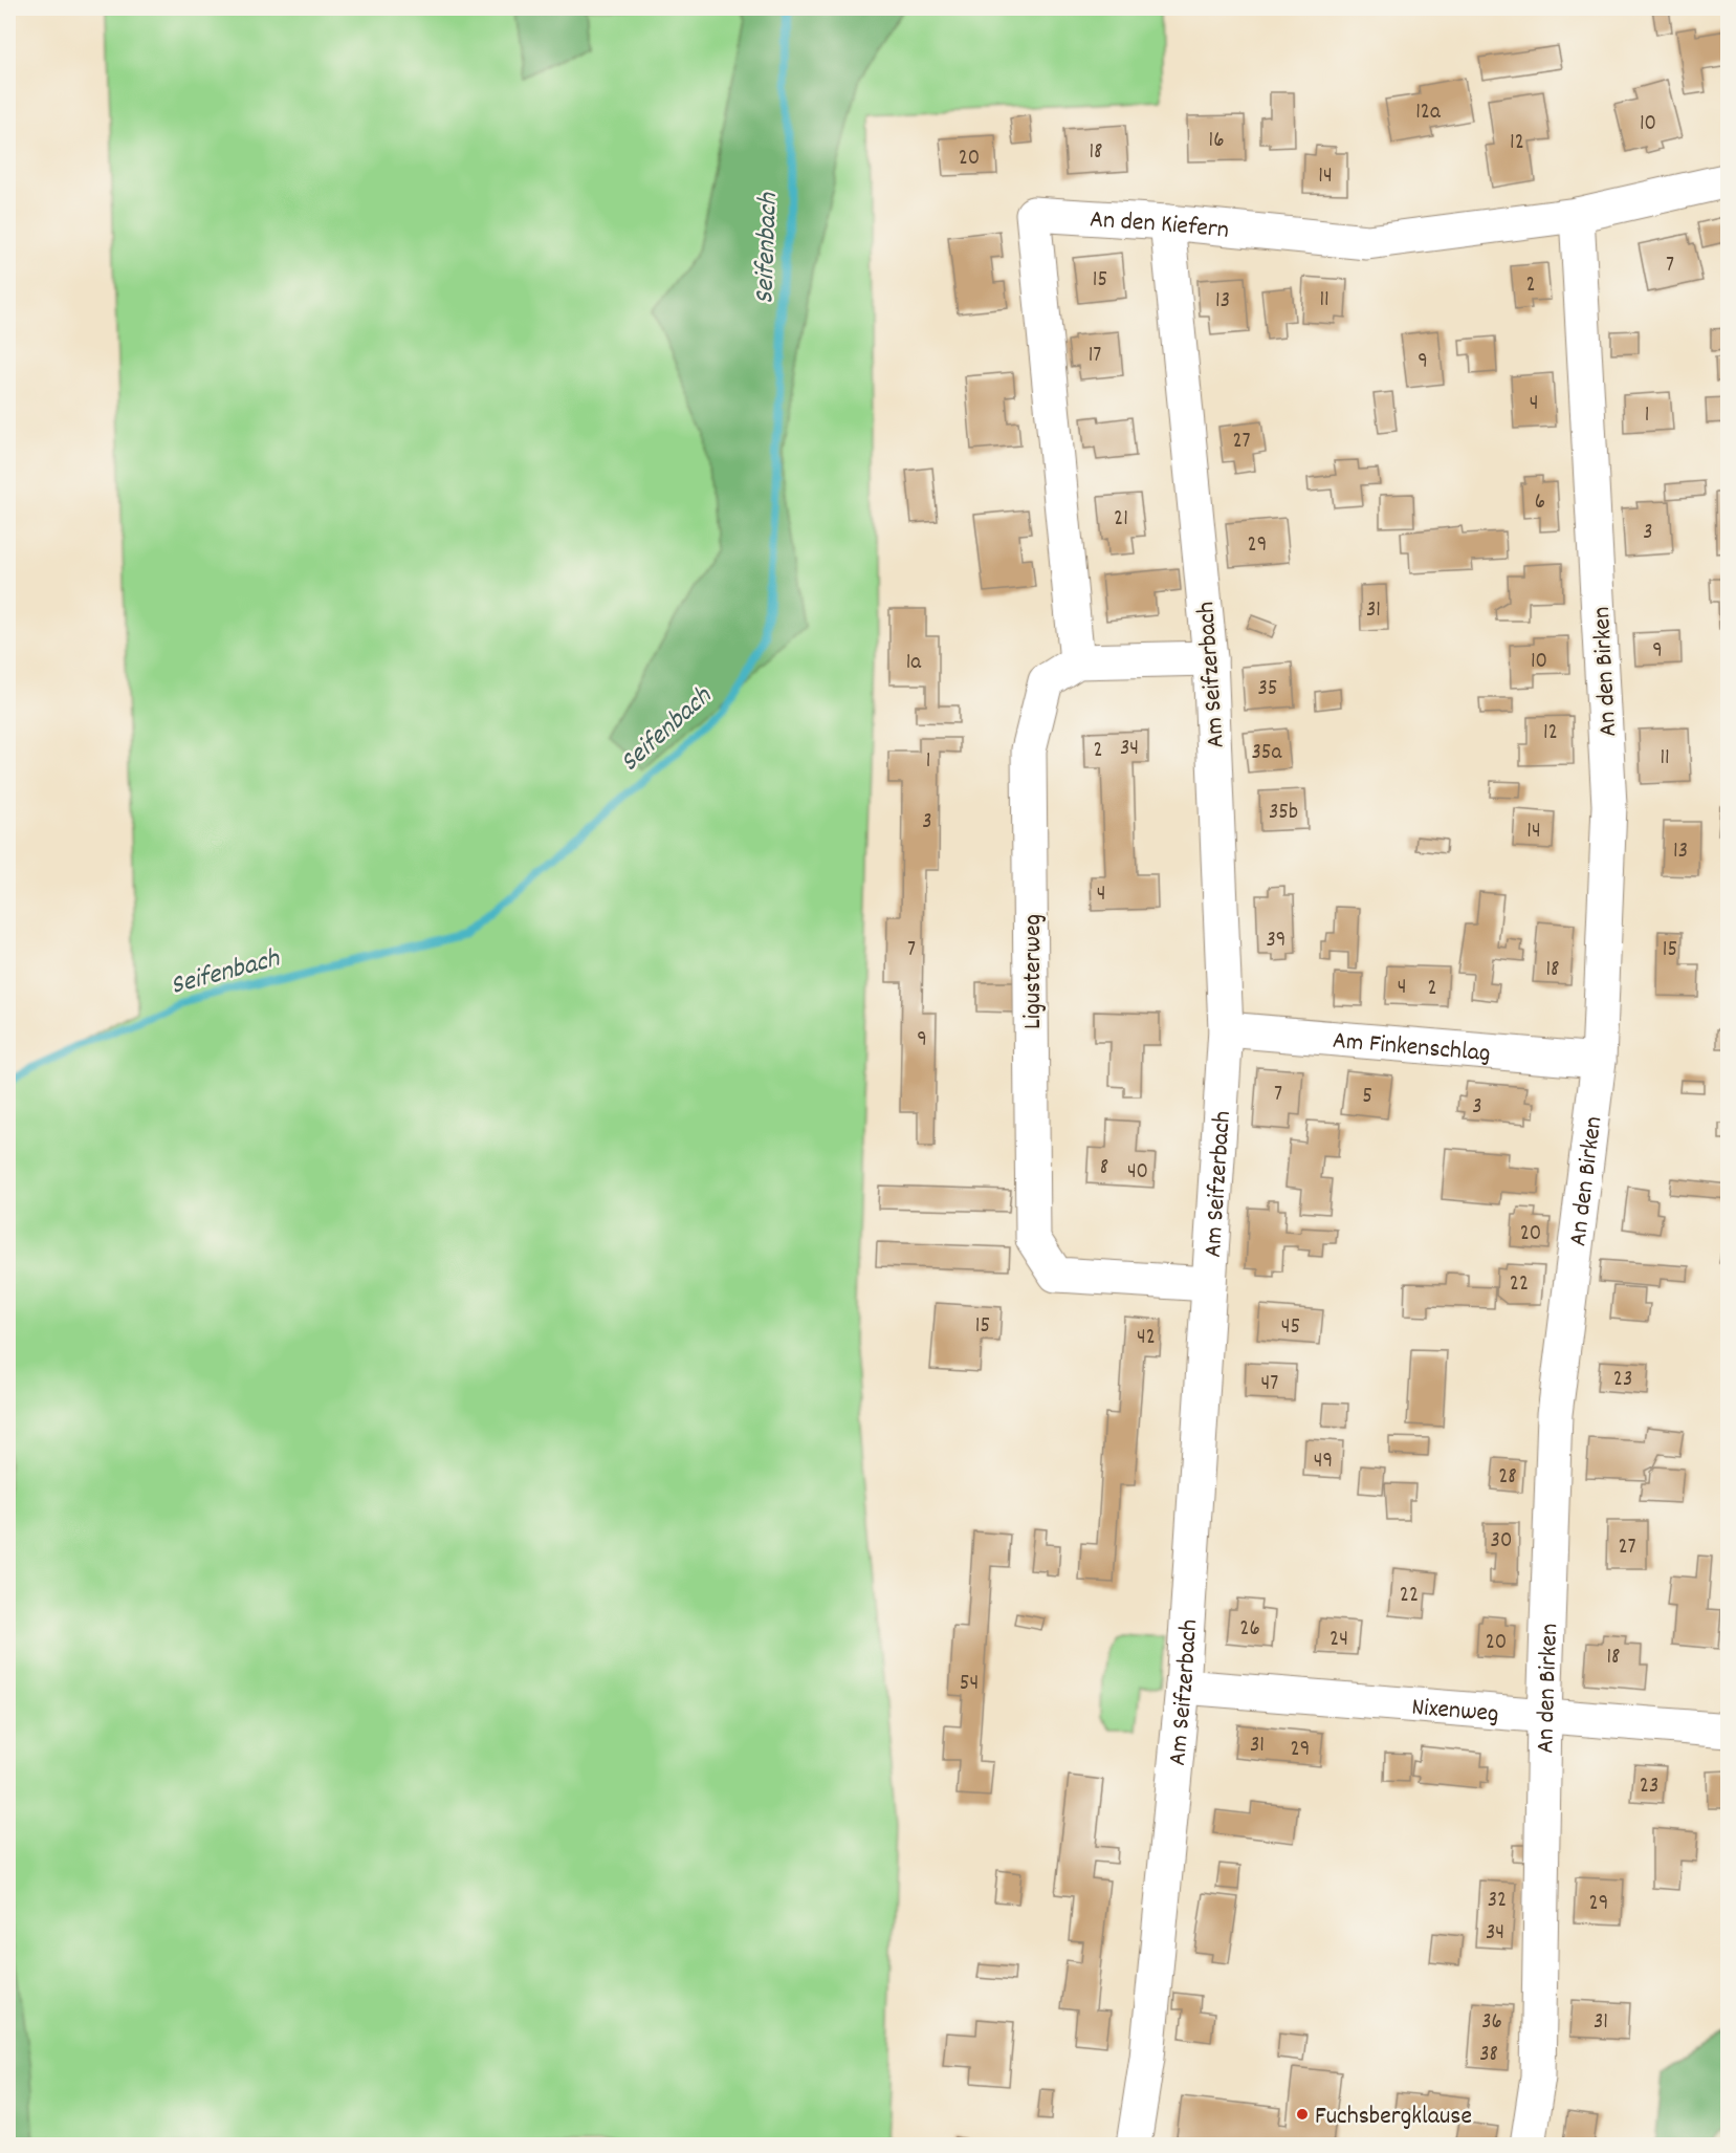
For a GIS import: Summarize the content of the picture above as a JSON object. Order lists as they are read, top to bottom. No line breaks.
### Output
{"streets":{"street":["An den Kiefern","An den Birken","Am Seifzerbach","Ligusterweg","Am Finkenschlag","Nixenweg"]},"crossings":[["An den Kiefern","An den Birken"],["An den Kiefern","Am Seifzerbach"],["An den Kiefern","Ligusterweg"],["An den Birken","Am Finkenschlag"],["An den Birken","Nixenweg"],["Am Seifzerbach","Ligusterweg"],["Am Seifzerbach","Am Finkenschlag"],["Am Seifzerbach","Nixenweg"]],"water":["Seifenbach"],"places":["Fuchsbergklause"],"house_numbers":["12a","10","16","12","18","20","14","7","15","2","11","13","17","9","4","1","27","6","21","3","29","31","9","10","1a","35","12","34","2","35a","11","1","35b","3","14","13","4","39","7","15","18","4","2","9","7","5","3","8","40","20","22","15","45","42","23","47","49","28","30","27","22","26","24","20","18","54","31","29","23","32","29","34","36","31","38"]}
